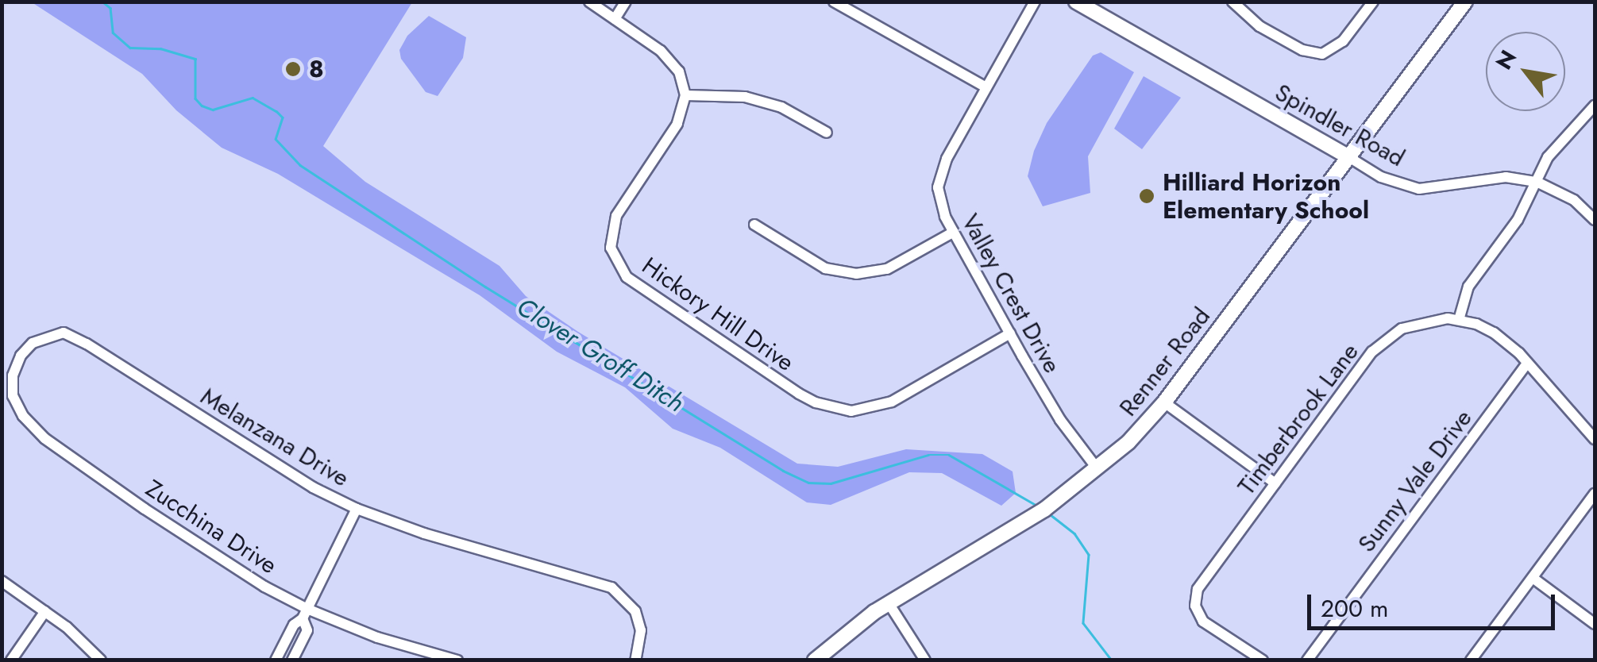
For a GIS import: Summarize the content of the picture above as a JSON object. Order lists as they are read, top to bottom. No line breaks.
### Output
{"streets":{"main road":["Spindler Road","Renner Road"],"street":["Valley Crest Drive","Hickory Hill Drive","Timberbrook Lane","Melanzana Drive","Sunny Vale Drive","Zucchina Drive"]},"crossings":[["Spindler Road","Renner Road"],["Valley Crest Drive","Hickory Hill Drive"],["Valley Crest Drive","Renner Road"],["Melanzana Drive","Zucchina Drive"]],"water":["Clover Groff Ditch"],"places":["8","Hilliard Horizon Elementary School"],"scale_bar":"200 m","north":"top left"}
